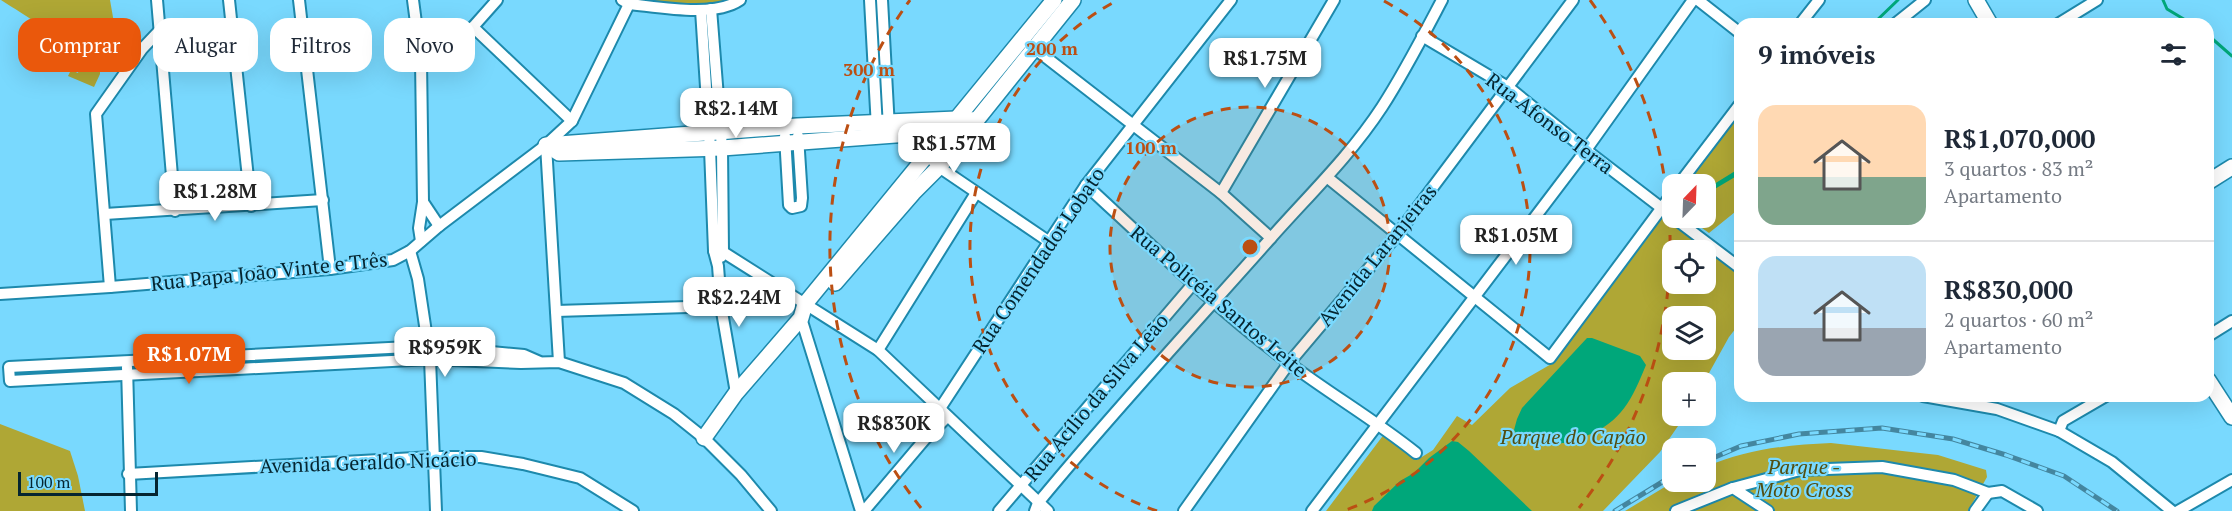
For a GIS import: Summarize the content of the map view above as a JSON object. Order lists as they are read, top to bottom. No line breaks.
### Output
{"streets":{"street":["Rua Afonso Terra","Avenida Laranjeiras","Rua Comendador Lobato","Rua Papa João Vinte e Três","Rua Policéia Santos Leite","Rua Acílio da Silva Leão","Avenida Geraldo Nicácio"]},"crossings":[["Rua Afonso Terra","Avenida Laranjeiras"],["Avenida Laranjeiras","Rua Policéia Santos Leite"],["Rua Comendador Lobato","Rua Policéia Santos Leite"],["Rua Policéia Santos Leite","Rua Acílio da Silva Leão"]],"parks":["Parque do Capão","Parque - Moto Cross"],"scale_bar":"100 m","north":"top right","page":{"chip":["Comprar","Alugar","Filtros","Novo"],"heading":"9 imóveis","price":["R$1.75M","R$2.14M","R$1.57M","R$1.28M","R$1.05M","R$2.24M","R$959K","R$1.07M","R$830K"],"list":[{"name":"R$1,070,000","note":"3 quartos · 83 m² · Apartamento"},{"name":"R$830,000","note":"2 quartos · 60 m² · Apartamento"}],"map_buttons":["+","−"],"scale":"100 m"},"rings":["200 m","300 m","100 m"]}
